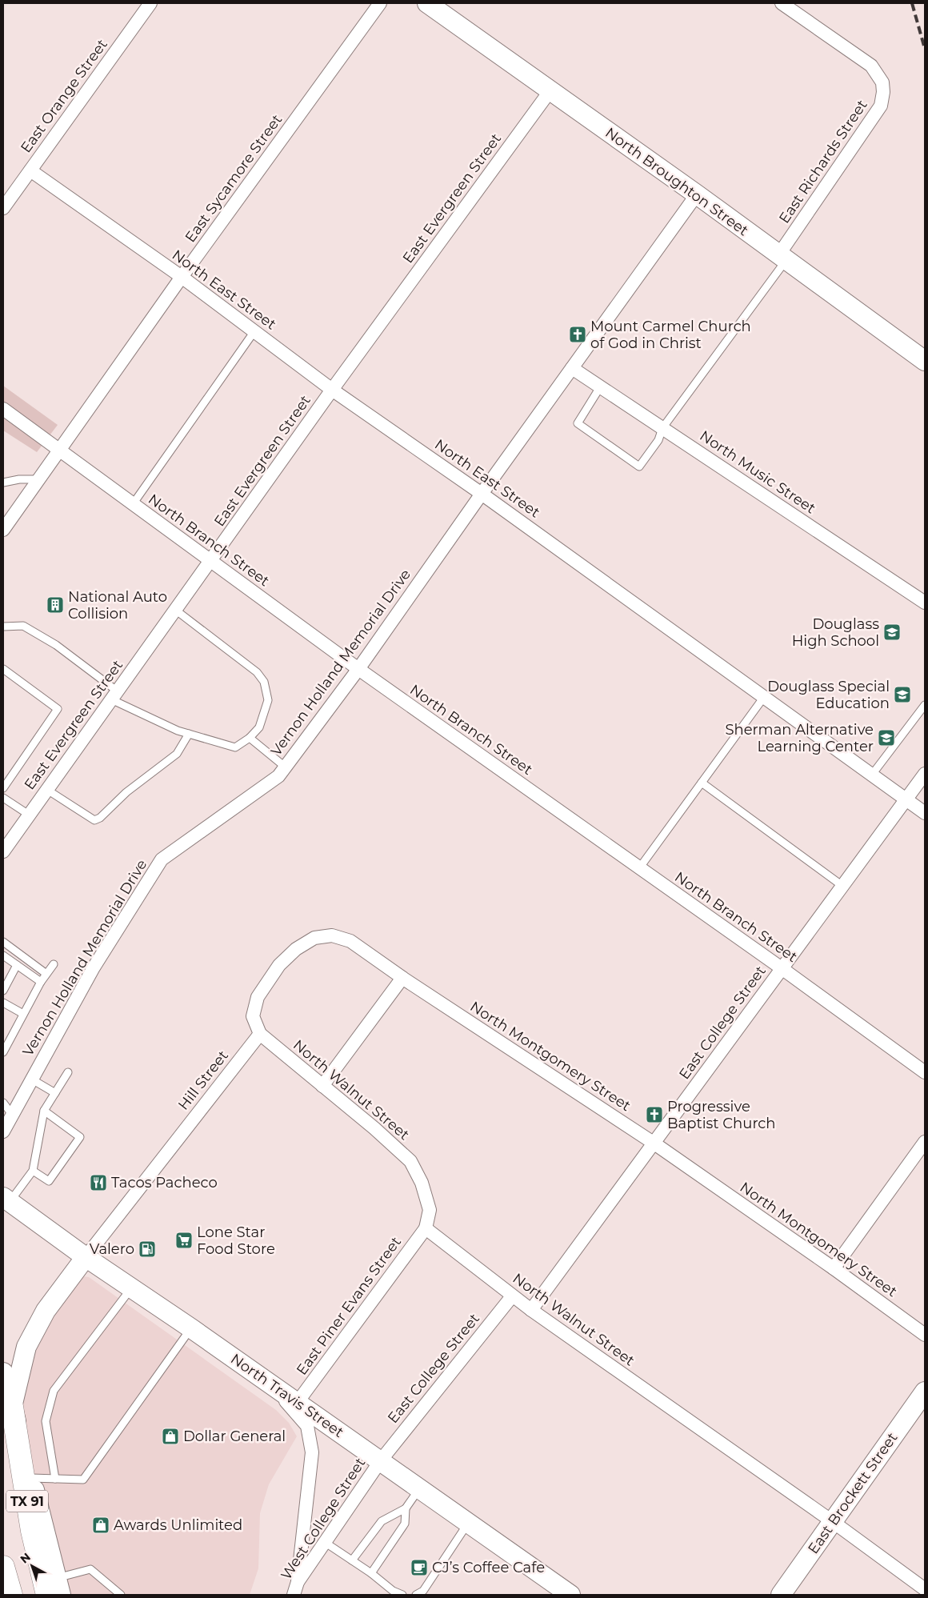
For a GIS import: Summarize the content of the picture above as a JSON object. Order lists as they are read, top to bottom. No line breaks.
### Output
{"streets":{"highway":["TX 91"],"main road":["North Broughton Street","North Travis Street","East Brockett Street"],"street":["East Orange Street","East Richards Street","East Sycamore Street","East Evergreen Street","North East Street","North Music Street","North Branch Street","Vernon Holland Memorial Drive","East College Street","North Montgomery Street","Hill Street","North Walnut Street","East Piner Evans Street","West College Street"]},"crossings":[["East Orange Street","North East Street"],["East Richards Street","North Broughton Street"],["East Sycamore Street","North East Street"],["East Sycamore Street","North Branch Street"],["North Broughton Street","East Evergreen Street"],["North Broughton Street","Vernon Holland Memorial Drive"],["East Evergreen Street","North East Street"],["East Evergreen Street","North Branch Street"],["North East Street","Vernon Holland Memorial Drive"],["North East Street","East College Street"],["North Music Street","Vernon Holland Memorial Drive"],["North Branch Street","Vernon Holland Memorial Drive"],["North Branch Street","East College Street"],["East College Street","North Montgomery Street"],["East College Street","North Walnut Street"],["East College Street","North Travis Street"],["East College Street","West College Street"],["North Montgomery Street","Hill Street"],["North Montgomery Street","North Walnut Street"],["Hill Street","North Walnut Street"],["Hill Street","North Travis Street"],["North Walnut Street","East Piner Evans Street"],["North Walnut Street","East Brockett Street"],["East Piner Evans Street","North Travis Street"],["North Travis Street","West College Street"]],"places":{"church":["Mount Carmel Church of God in Christ","Progressive Baptist Church"],"building":["National Auto Collision"],"school or university":["Douglass High School","Douglass Special Education","Sherman Alternative Learning Center"],"restaurant":["Tacos Pacheco"],"supermarket":["Lone Star Food Store"],"fuel station":["Valero"],"shop":["Dollar General","Awards Unlimited"],"cafe":["CJ’s Coffee Cafe"]},"north":"top left"}
